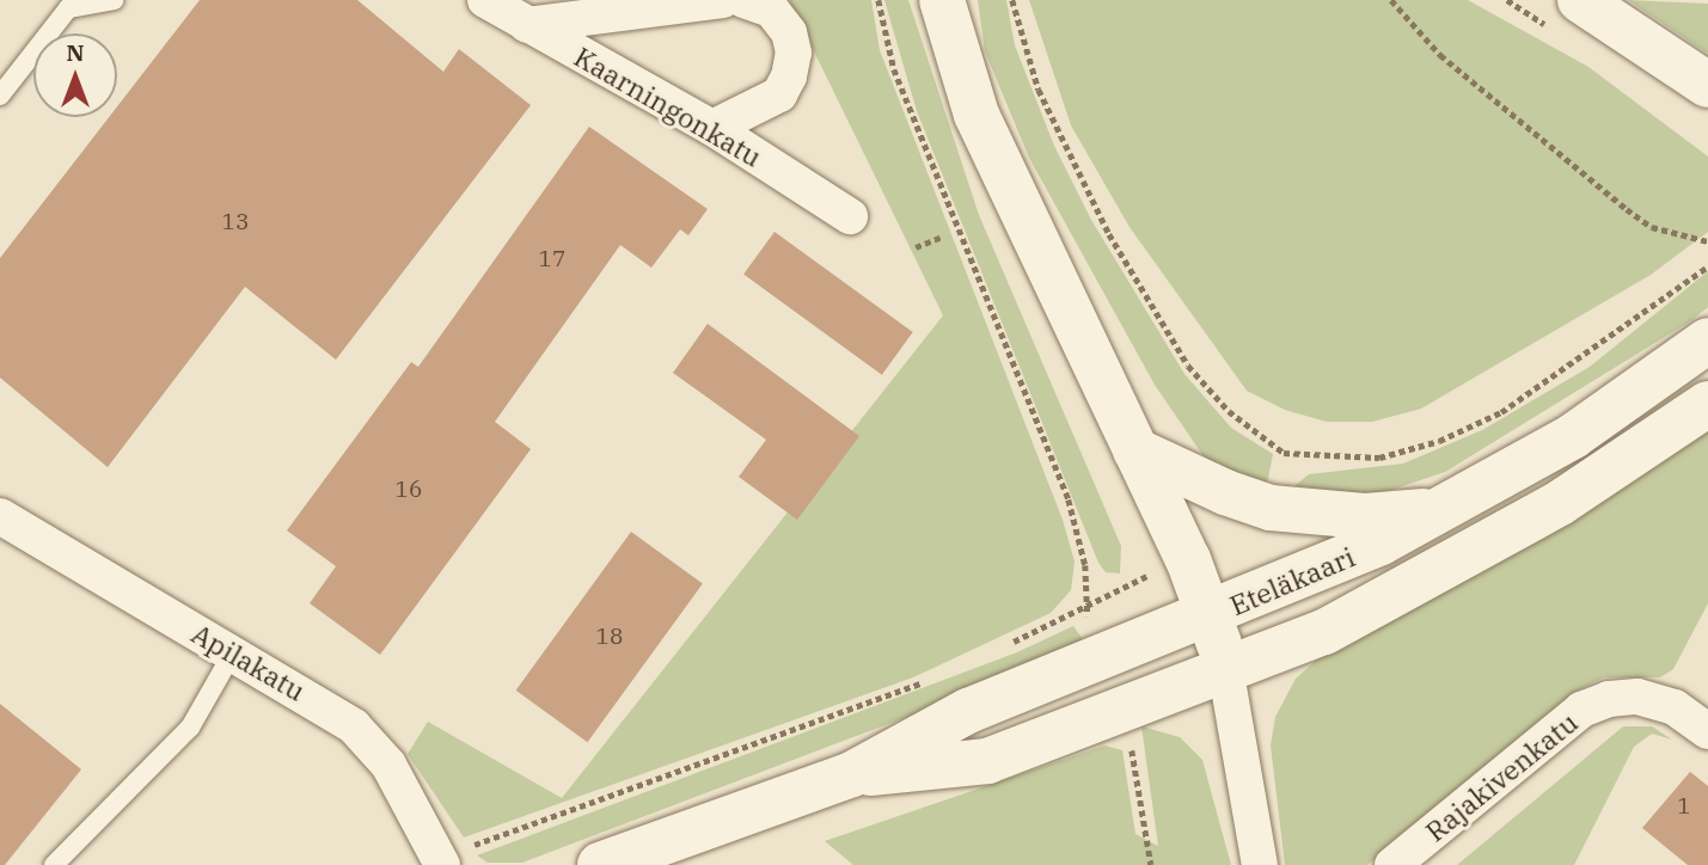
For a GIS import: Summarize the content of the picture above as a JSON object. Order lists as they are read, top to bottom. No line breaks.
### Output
{"streets":{"main road":["Eteläkaari"],"street":["Kaarningonkatu","Apilakatu","Rajakivenkatu"]},"house_numbers":["13","17","16","18","1"],"north":"top"}
